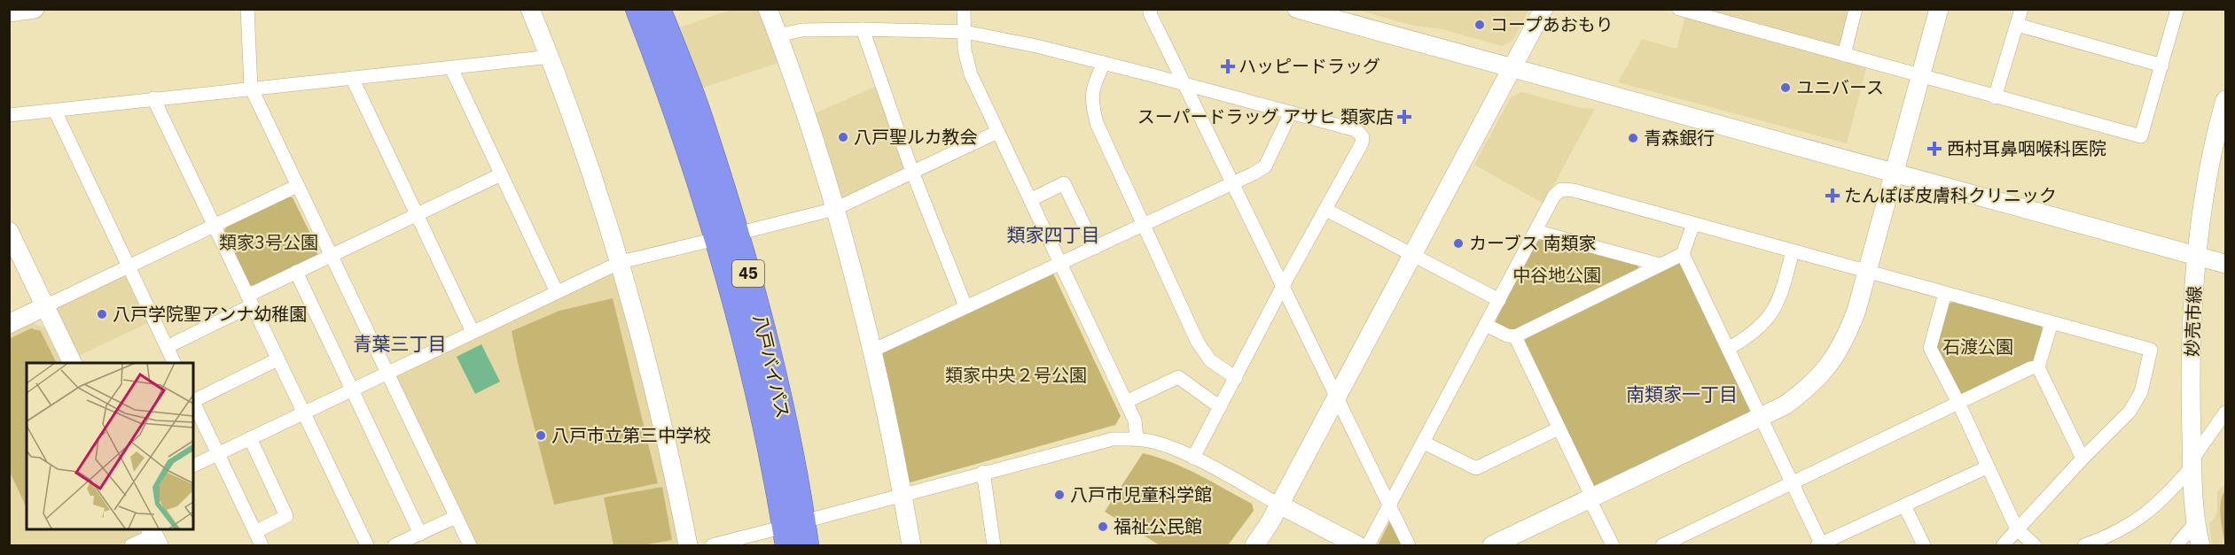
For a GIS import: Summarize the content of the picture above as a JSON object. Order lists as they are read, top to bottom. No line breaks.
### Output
{"streets":{"highway":["45","八戸バイパス"],"street":["妙売市線"]},"districts":["類家四丁目","青葉三丁目","南類家一丁目"],"parks":["類家3号公園","中谷地公園","石渡公園","類家中央２号公園"],"places":{"other":["コープあおもり","ユニバース","八戸聖ルカ教会","青森銀行","カーブス 南類家","八戸学院聖アンナ幼稚園","八戸市立第三中学校","八戸市児童科学館","福祉公民館"],"health":["ハッピードラッグ","スーパードラッグ アサヒ 類家店","西村耳鼻咽喉科医院","たんぽぽ皮膚科クリニック"]}}
